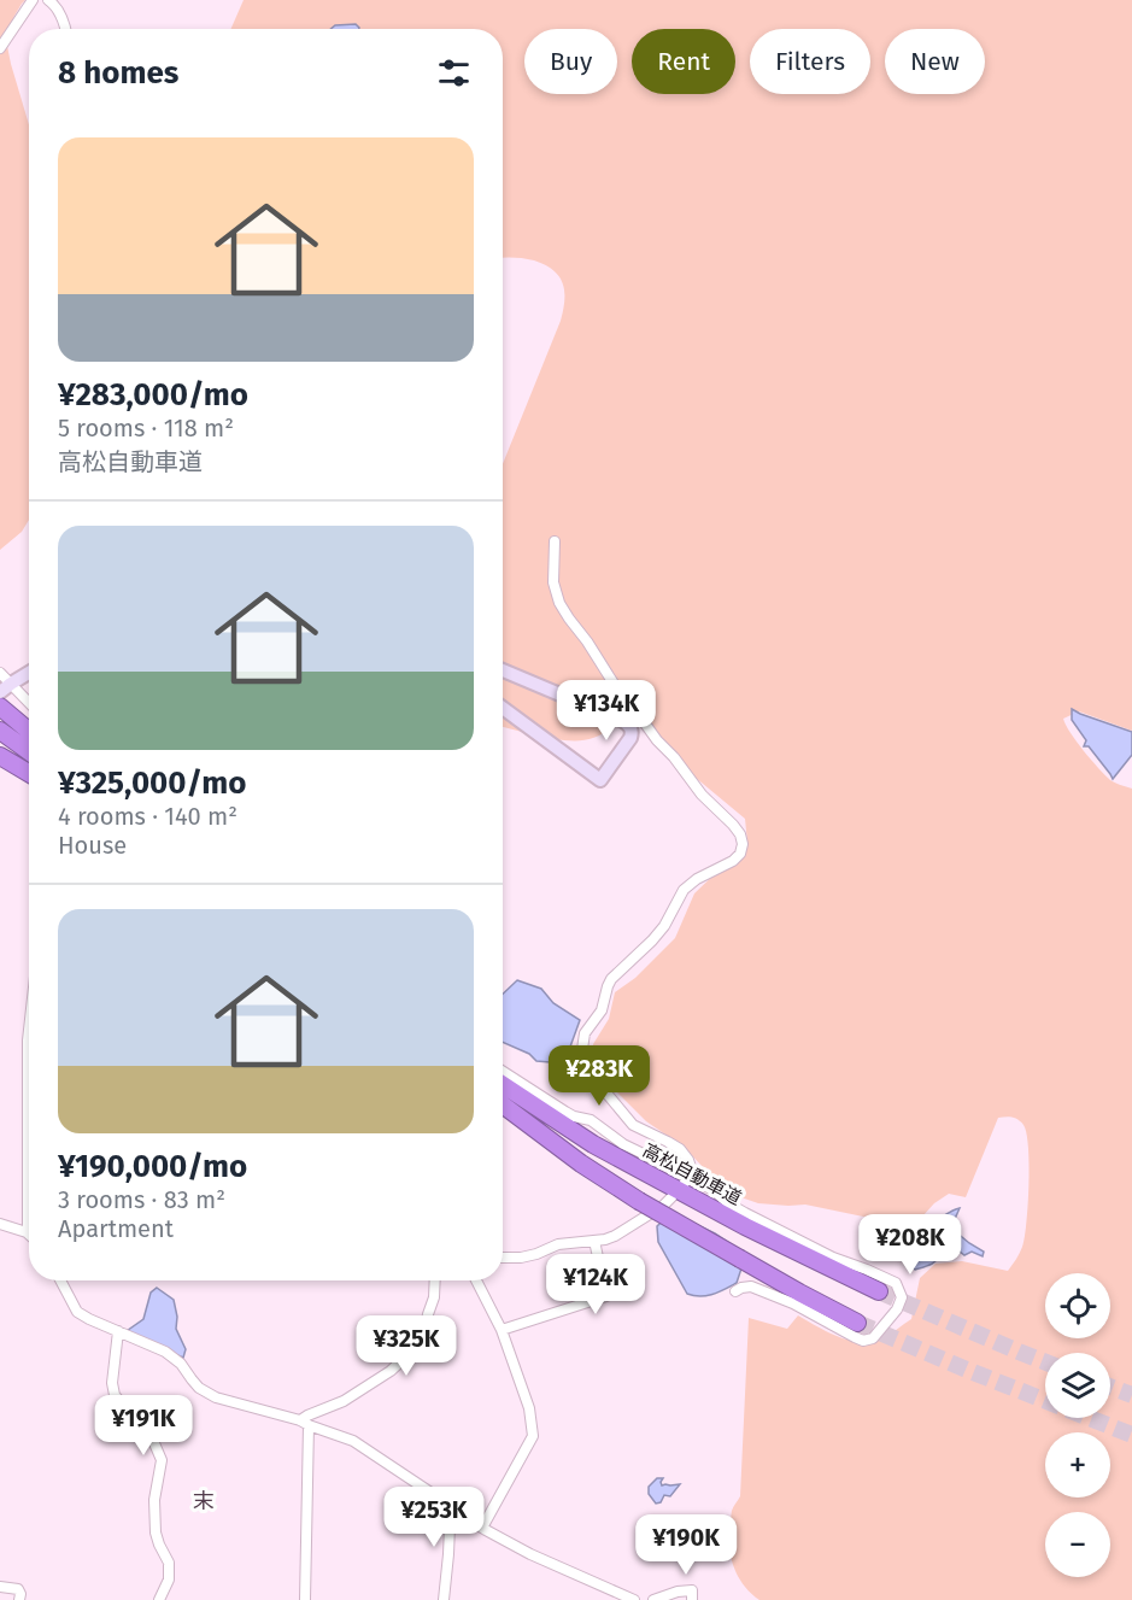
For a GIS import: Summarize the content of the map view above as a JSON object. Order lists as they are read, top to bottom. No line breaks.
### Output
{"streets":{"highway":["高松自動車道"]},"districts":["末"],"page":{"chip":["Buy","Rent","Filters","New"],"heading":"8 homes","list":[{"name":"¥283,000/mo","note":"5 rooms · 118 m² · 高松自動車道"},{"name":"¥325,000/mo","note":"4 rooms · 140 m² · House"},{"name":"¥190,000/mo","note":"3 rooms · 83 m² · Apartment"}],"price":["¥134K","¥283K","¥208K","¥124K","¥325K","¥191K","¥253K","¥190K"],"map_buttons":["+","−"]}}
